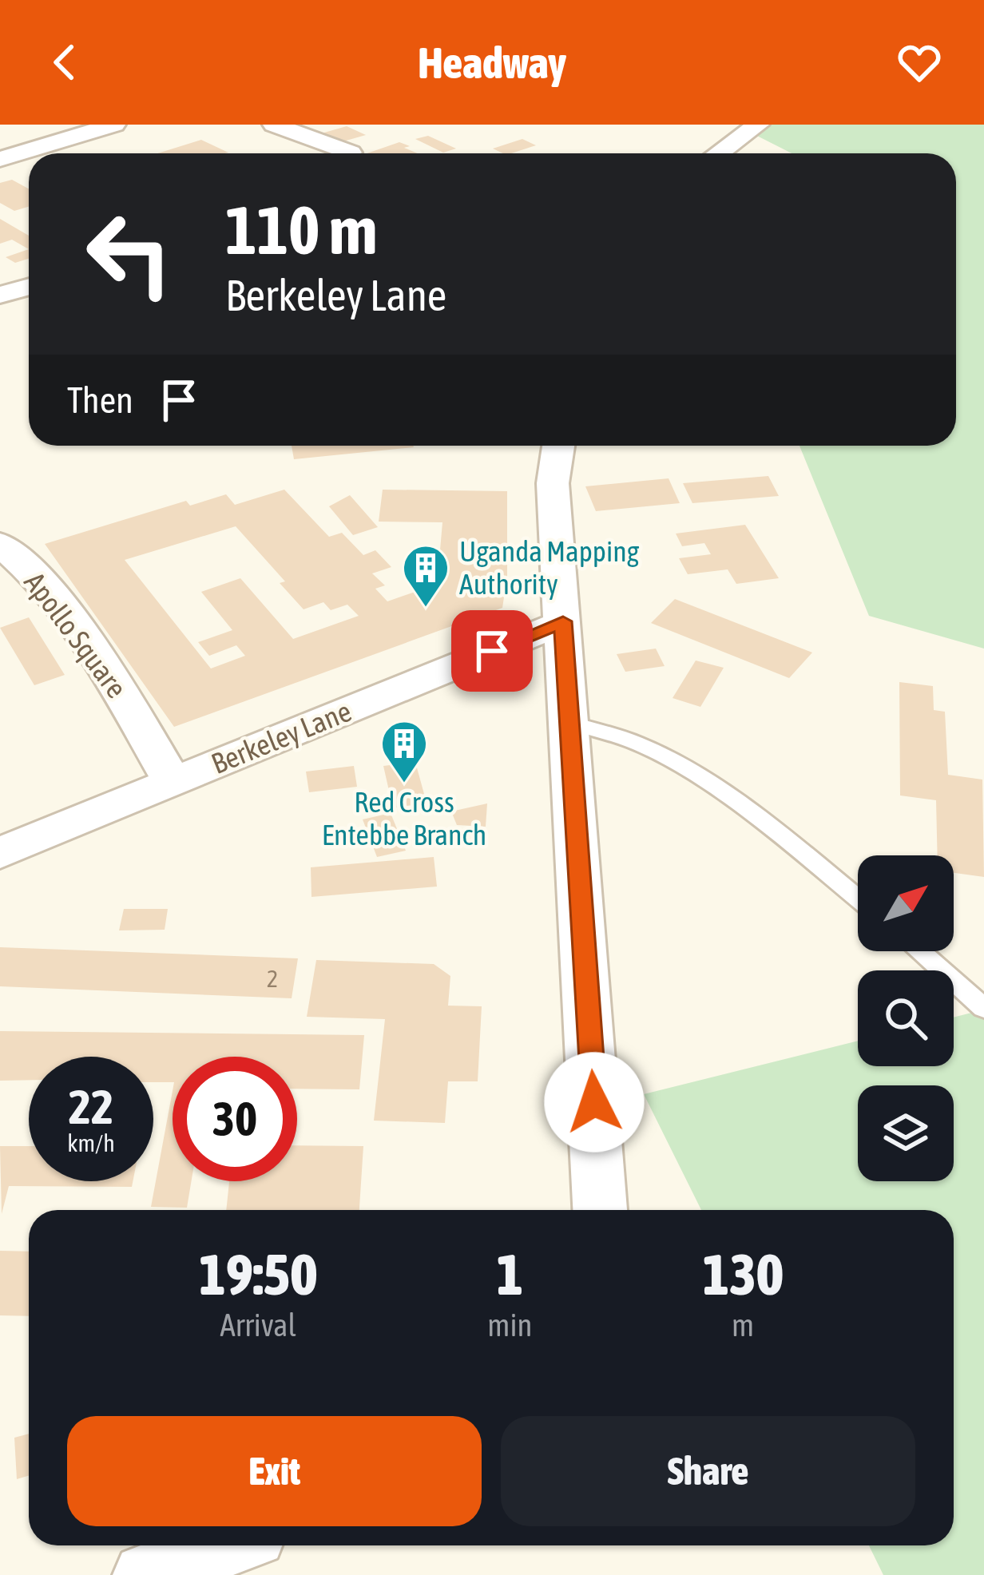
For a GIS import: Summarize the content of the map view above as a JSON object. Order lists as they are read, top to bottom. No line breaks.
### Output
{"streets":{"street":["Apollo Square","Berkeley Lane"]},"crossings":[["Apollo Square","Berkeley Lane"]],"places":{"building":["Uganda Mapping Authority","Red Cross Entebbe Branch"]},"house_numbers":["2"],"north":"top right","page":{"header":"Headway","turn":["110 m","Berkeley Lane"],"then":"Then","speed":"22 km/h","limit":"30","eta":["19:50","Arrival","1","min","130","m"],"buttons":["Exit","Share"]}}
